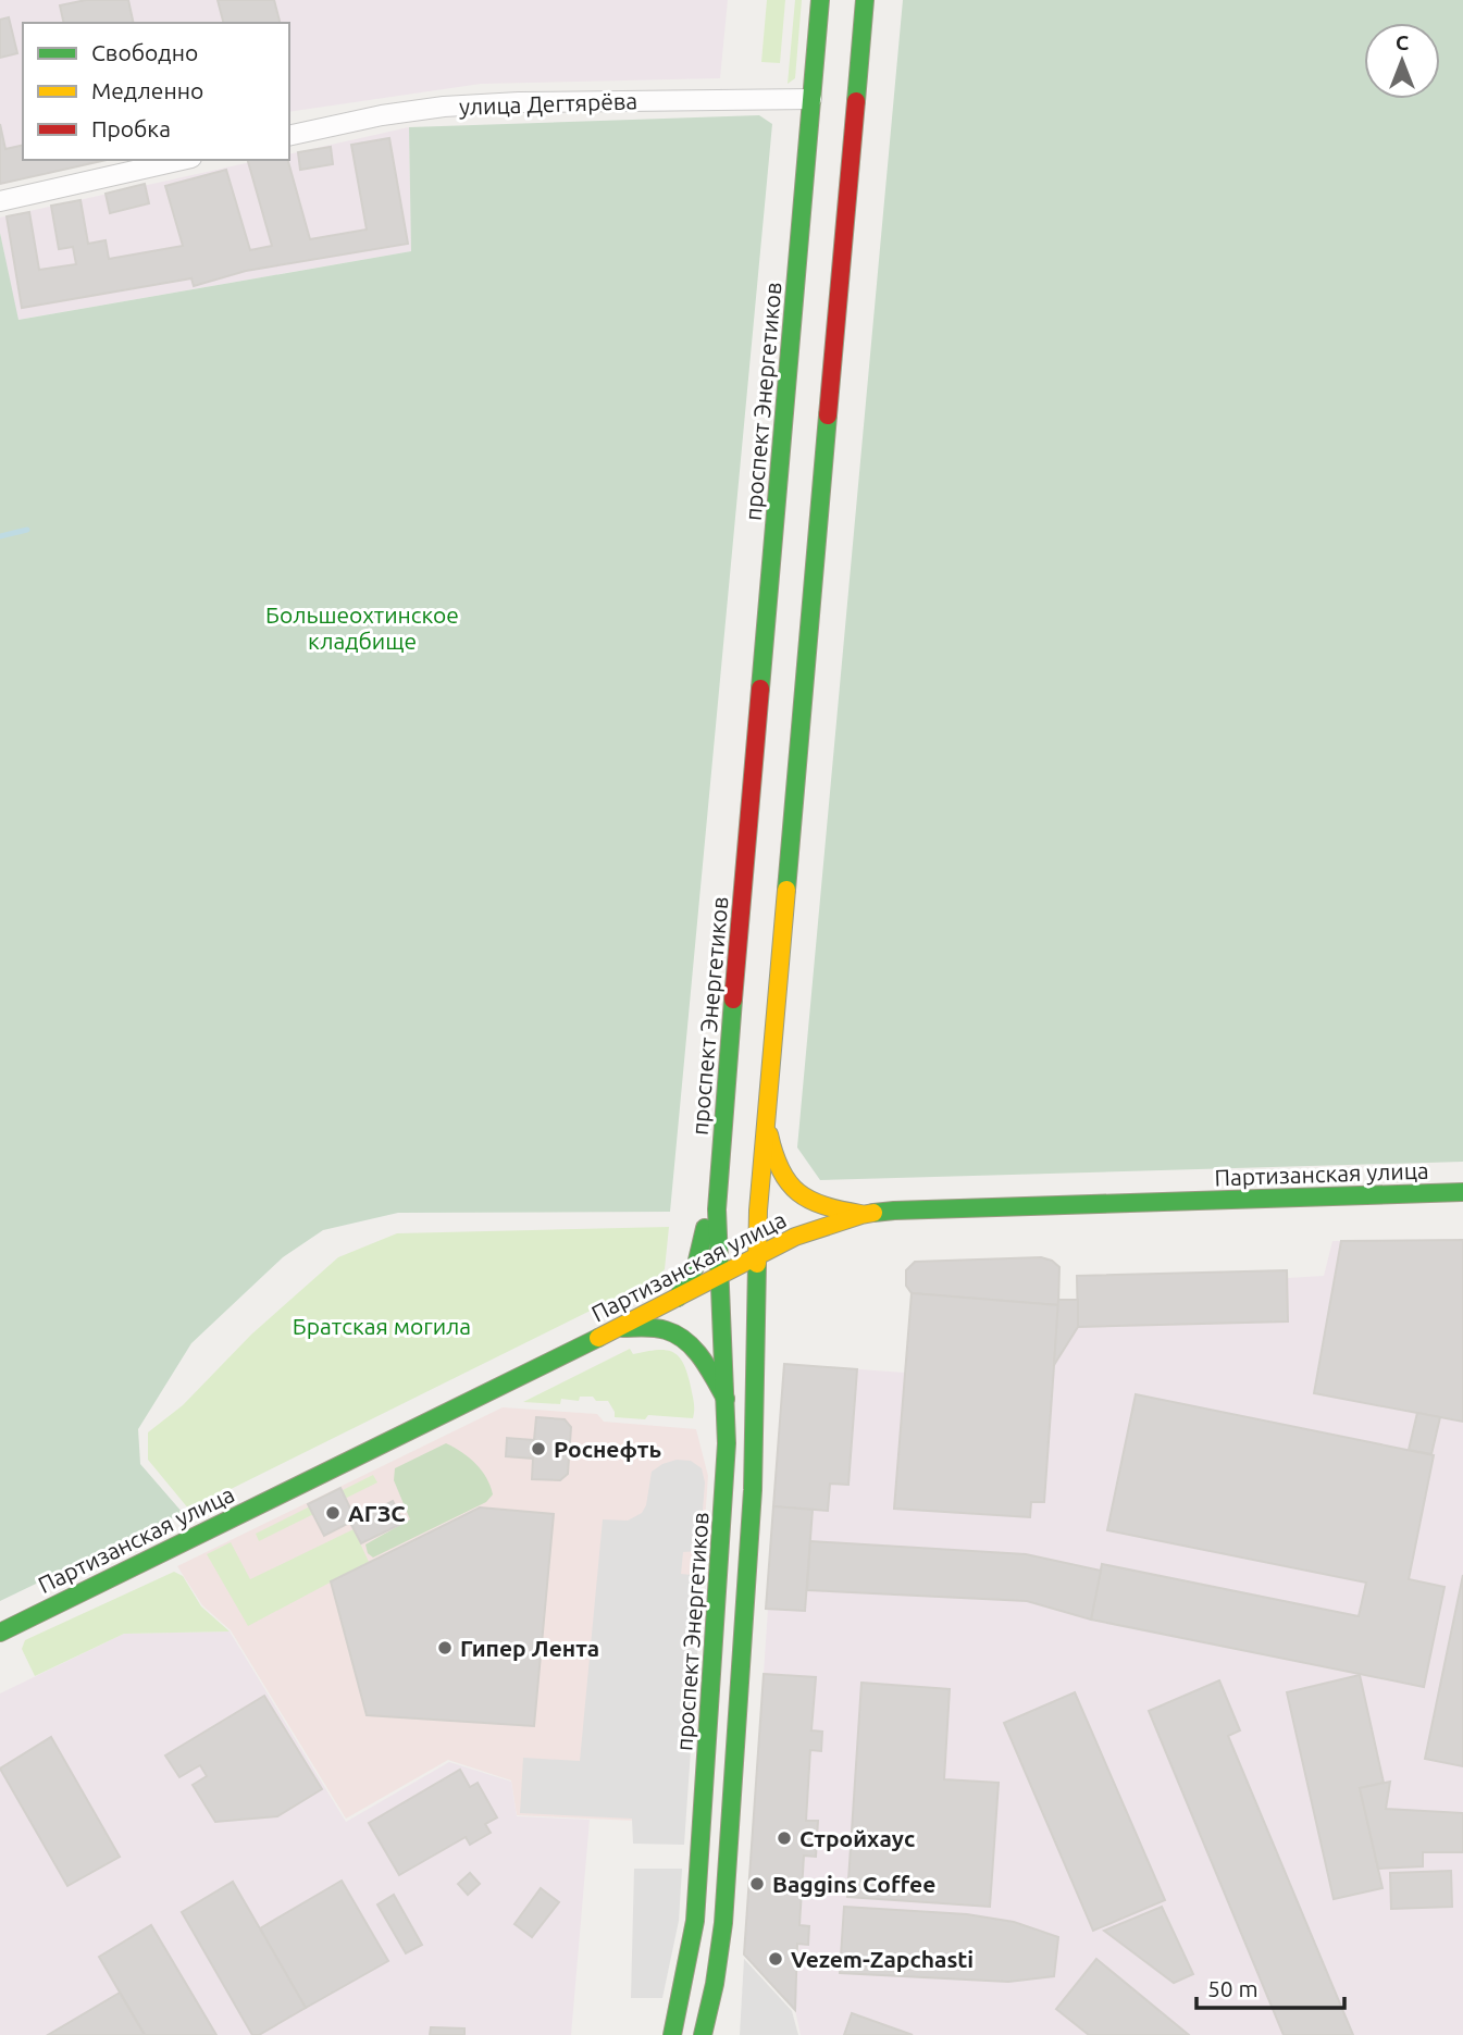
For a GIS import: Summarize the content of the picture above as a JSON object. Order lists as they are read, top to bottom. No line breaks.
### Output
{"streets":{"main road":["проспект Энергетиков","Партизанская улица"],"street":["улица Дегтярёва"]},"crossings":[["улица Дегтярёва","проспект Энергетиков"],["проспект Энергетиков","Партизанская улица"]],"parks":["Большеохтинское кладбище","Братская могила"],"places":["Роснефть","АГЗС","Гипер Лента","Стройхаус","Baggins Coffee","Vezem-Zapchasti"],"legend":["Свободно","Медленно","Пробка"],"scale_bar":"50 m","north":"top"}
